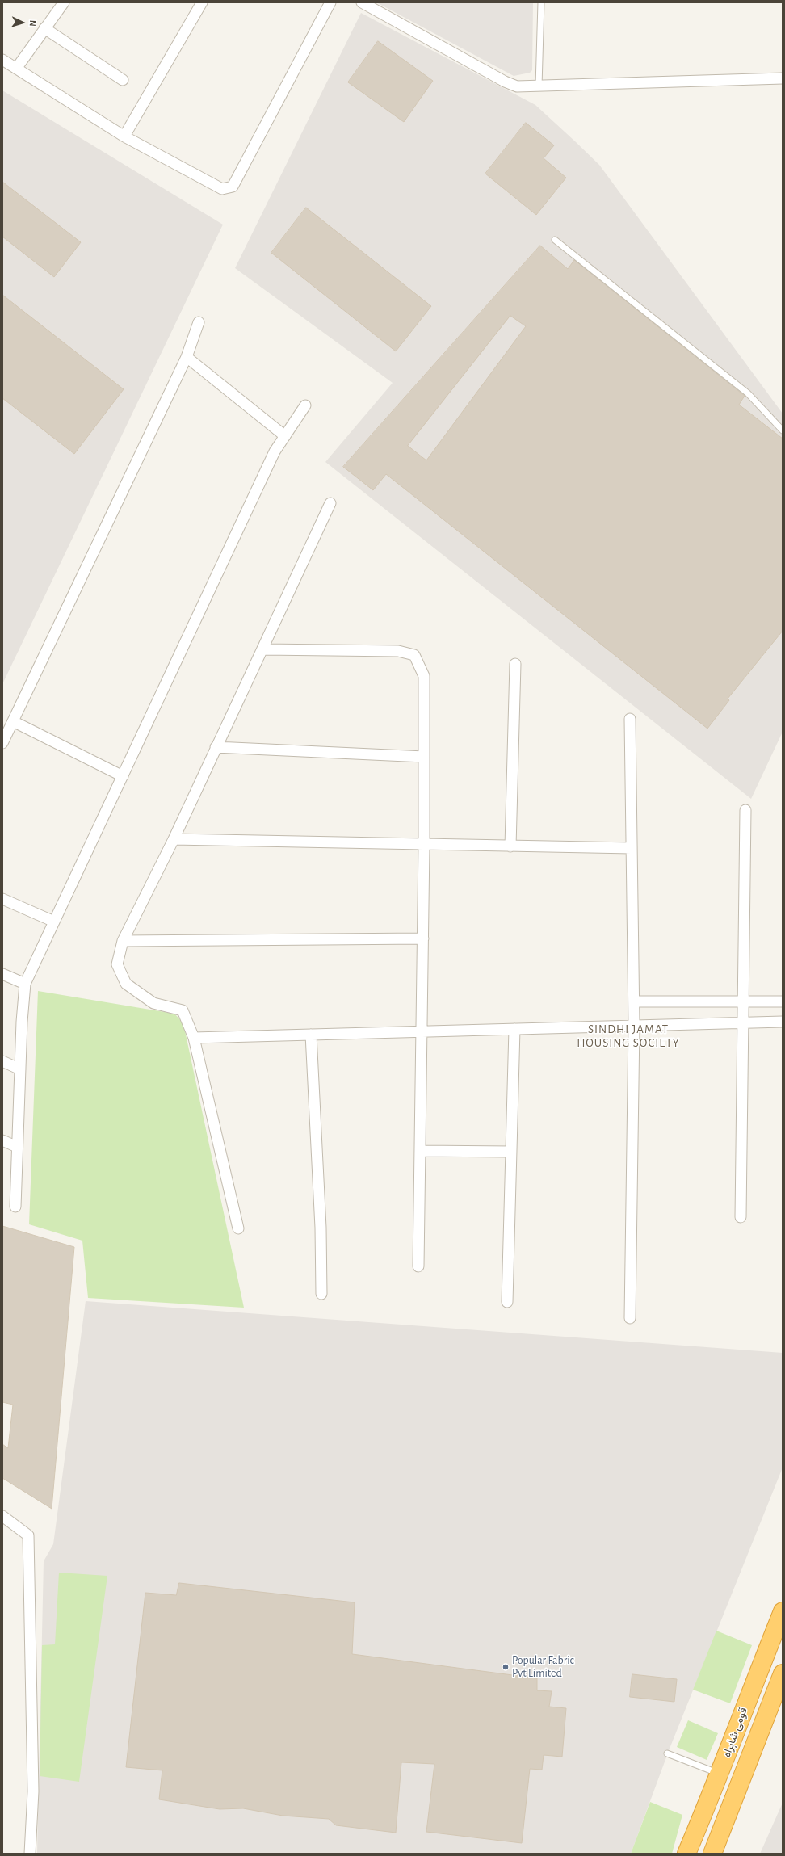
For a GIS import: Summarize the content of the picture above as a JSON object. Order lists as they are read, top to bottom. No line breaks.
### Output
{"streets":{"highway":["قومی شاہراہ"]},"districts":["SINDHI JAMAT HOUSING SOCIETY"],"places":["Popular Fabric Pvt Limited"],"north":"right"}
